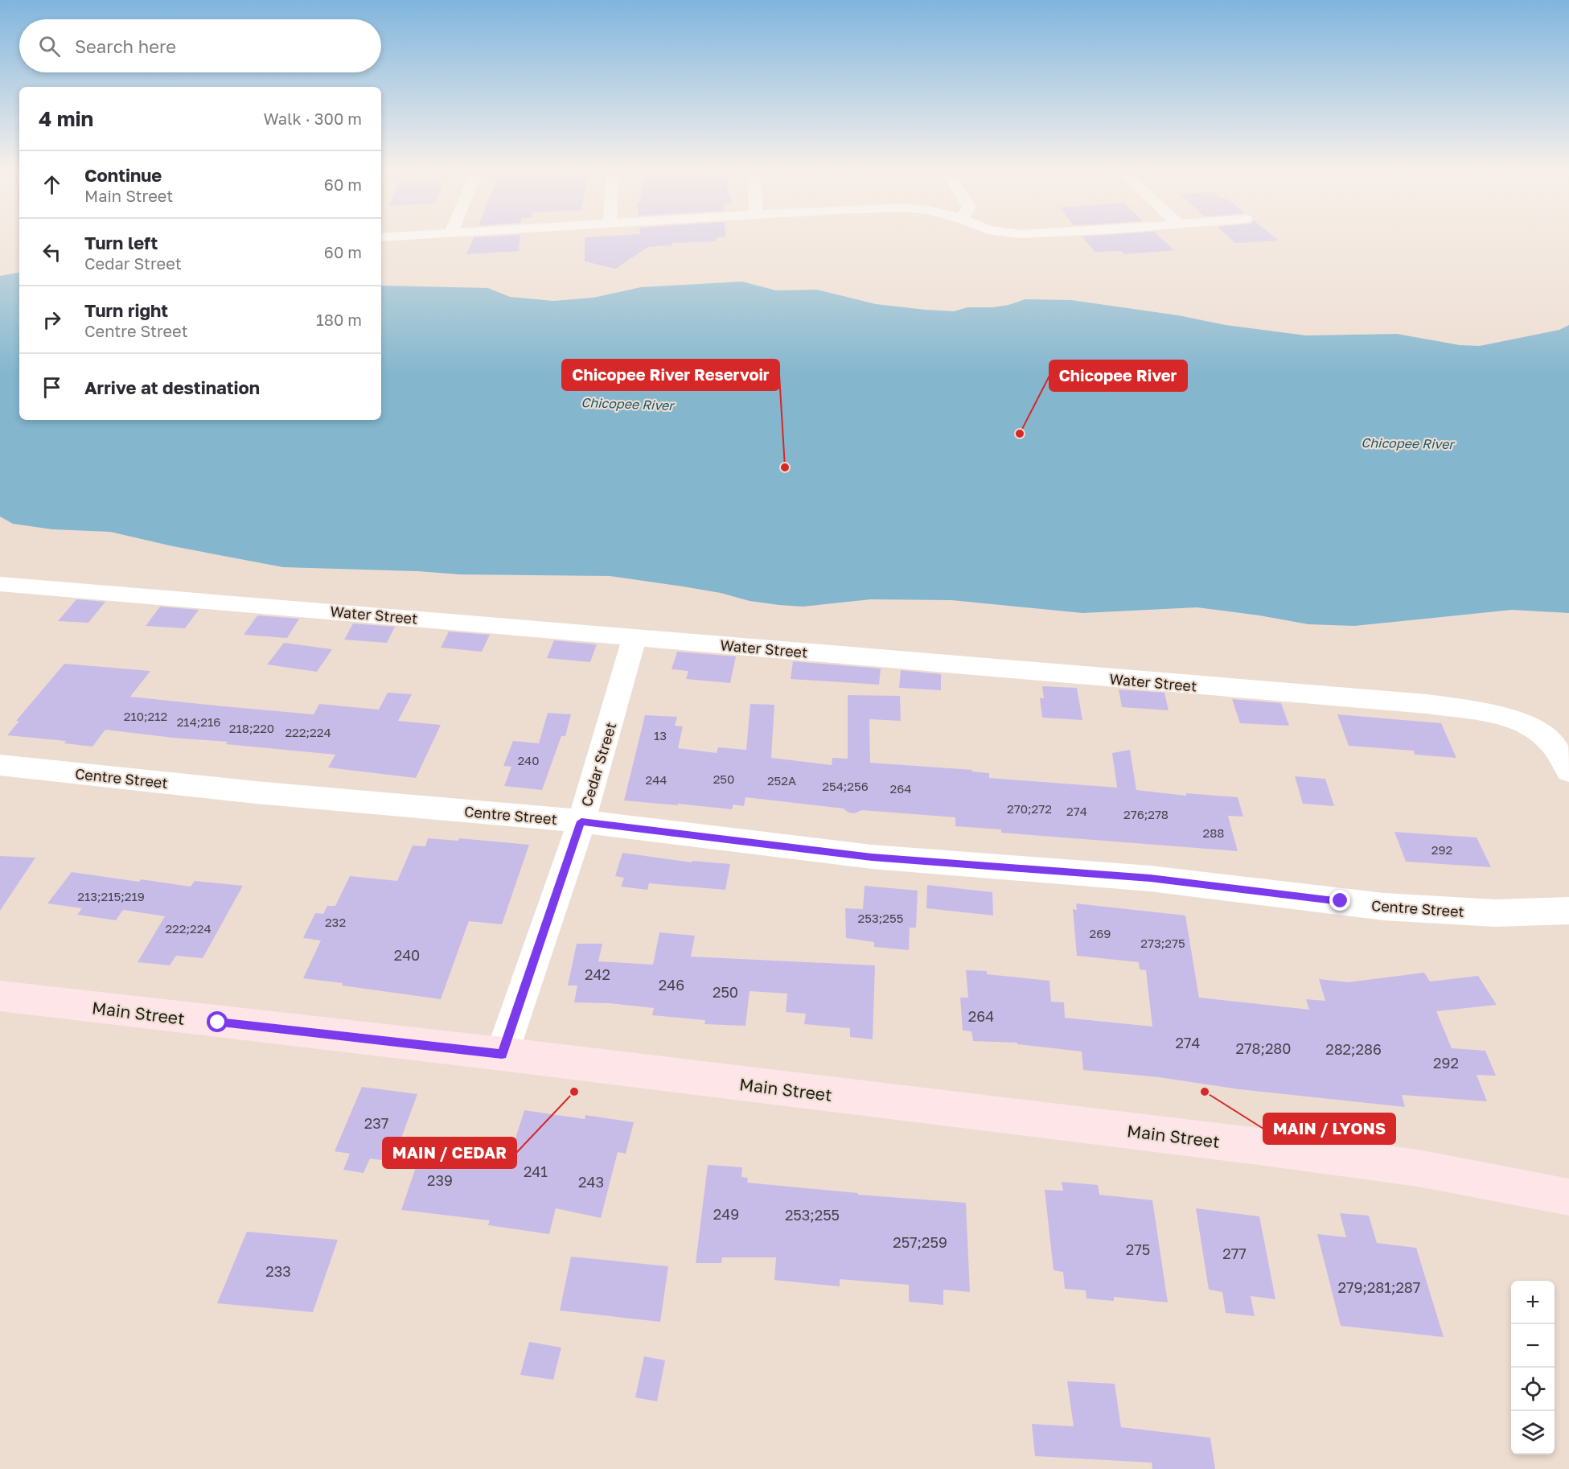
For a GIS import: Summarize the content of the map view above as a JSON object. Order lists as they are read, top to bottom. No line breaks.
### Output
{"streets":{"main road":["Main Street"],"street":["Water Street","Cedar Street","Centre Street"]},"crossings":[["Water Street","Cedar Street"],["Cedar Street","Centre Street"],["Cedar Street","Main Street"]],"water":["Chicopee River"],"places":["Chicopee River","Chicopee River Reservoir","MAIN / CEDAR","MAIN / LYONS"],"house_numbers":["210;212","214;216","218;220","222;224","13","240","250","244","252A","254;256","264","270;272","274","276;278","288","292","213;215;219","253;255","232","222;224","269","273;275","240","242","246","250","264","274","278;280","282;286","292","237","241","239","243","249","253;255","257;259","275","277","233","279;281;287"],"page":{"search":"Search here","heading":["4 min","Walk · 300 m"],"list":[["Continue","Main Street","60 m"],["Turn left","Cedar Street","60 m"],["Turn right","Centre Street","180 m"],"Arrive at destination"],"map_buttons":["+","−"]}}
